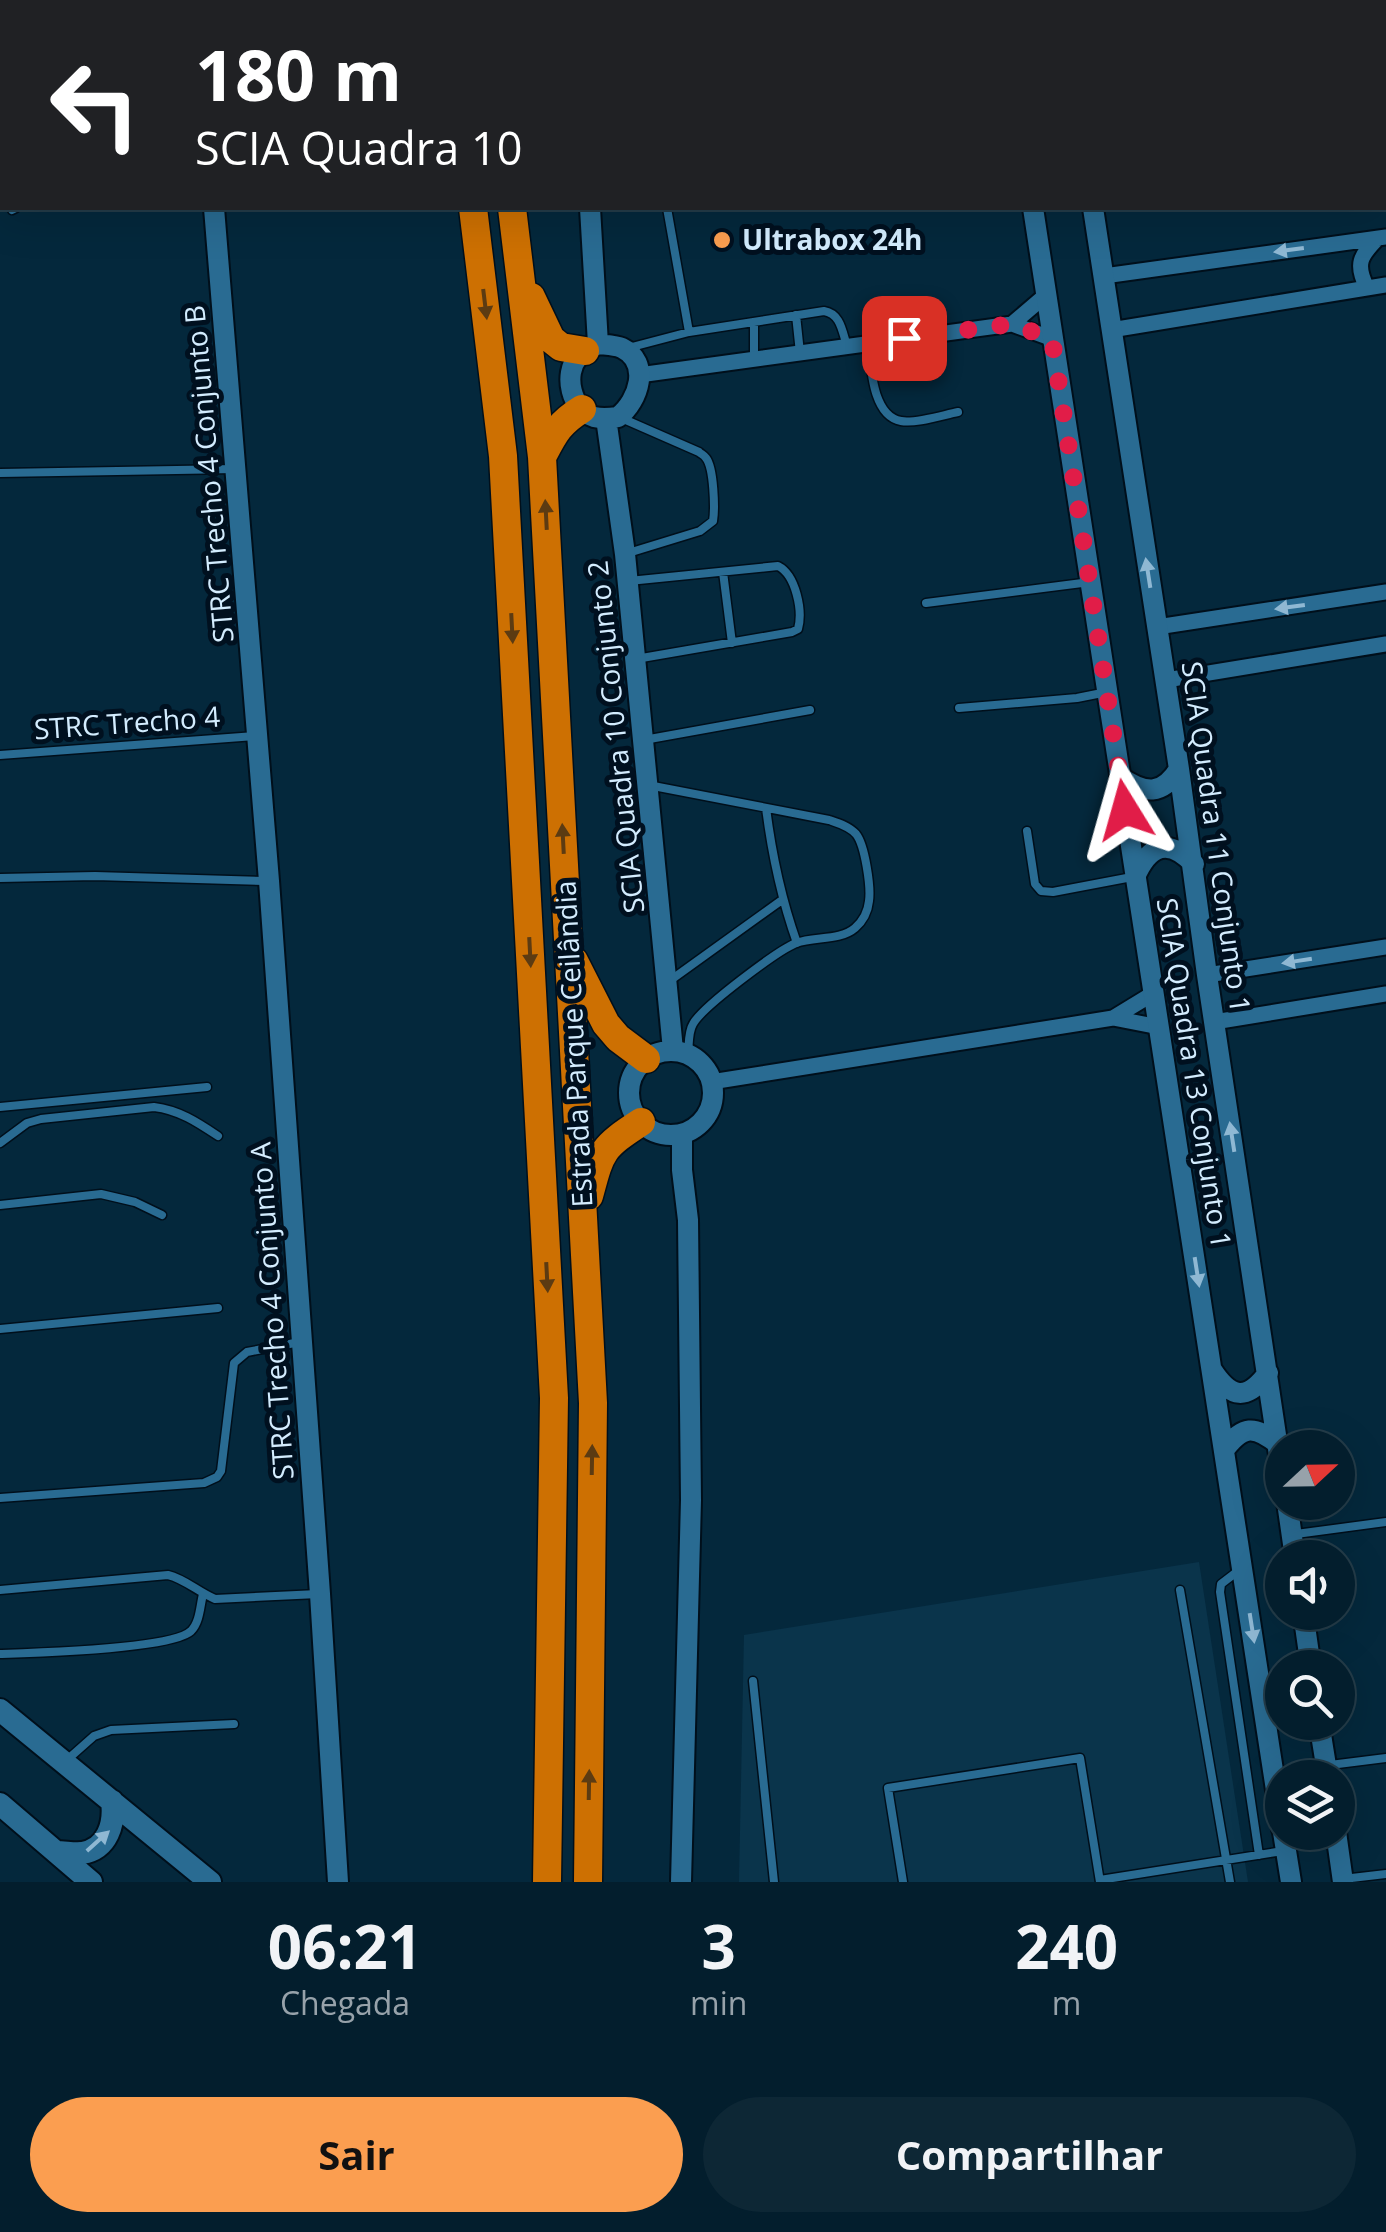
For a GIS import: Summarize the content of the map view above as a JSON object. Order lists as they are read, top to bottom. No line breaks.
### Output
{"streets":{"highway":["Estrada Parque Ceilândia"],"street":["STRC Trecho 4 Conjunto B","SCIA Quadra 10 Conjunto 2","SCIA Quadra 11 Conjunto 1","SCIA Quadra 13 Conjunto 1","STRC Trecho 4 Conjunto A"],"lane":["STRC Trecho 4"]},"crossings":[["STRC Trecho 4 Conjunto B","STRC Trecho 4"],["STRC Trecho 4 Conjunto B","STRC Trecho 4 Conjunto A"],["STRC Trecho 4","STRC Trecho 4 Conjunto A"]],"one_way":["SCIA Quadra 11 Conjunto 1"],"places":["Ultrabox 24h"],"north":"right","page":{"turn":["180 m","SCIA Quadra 10"],"eta":["06:21","Chegada","3","min","240","m"],"buttons":["Sair","Compartilhar"]}}
